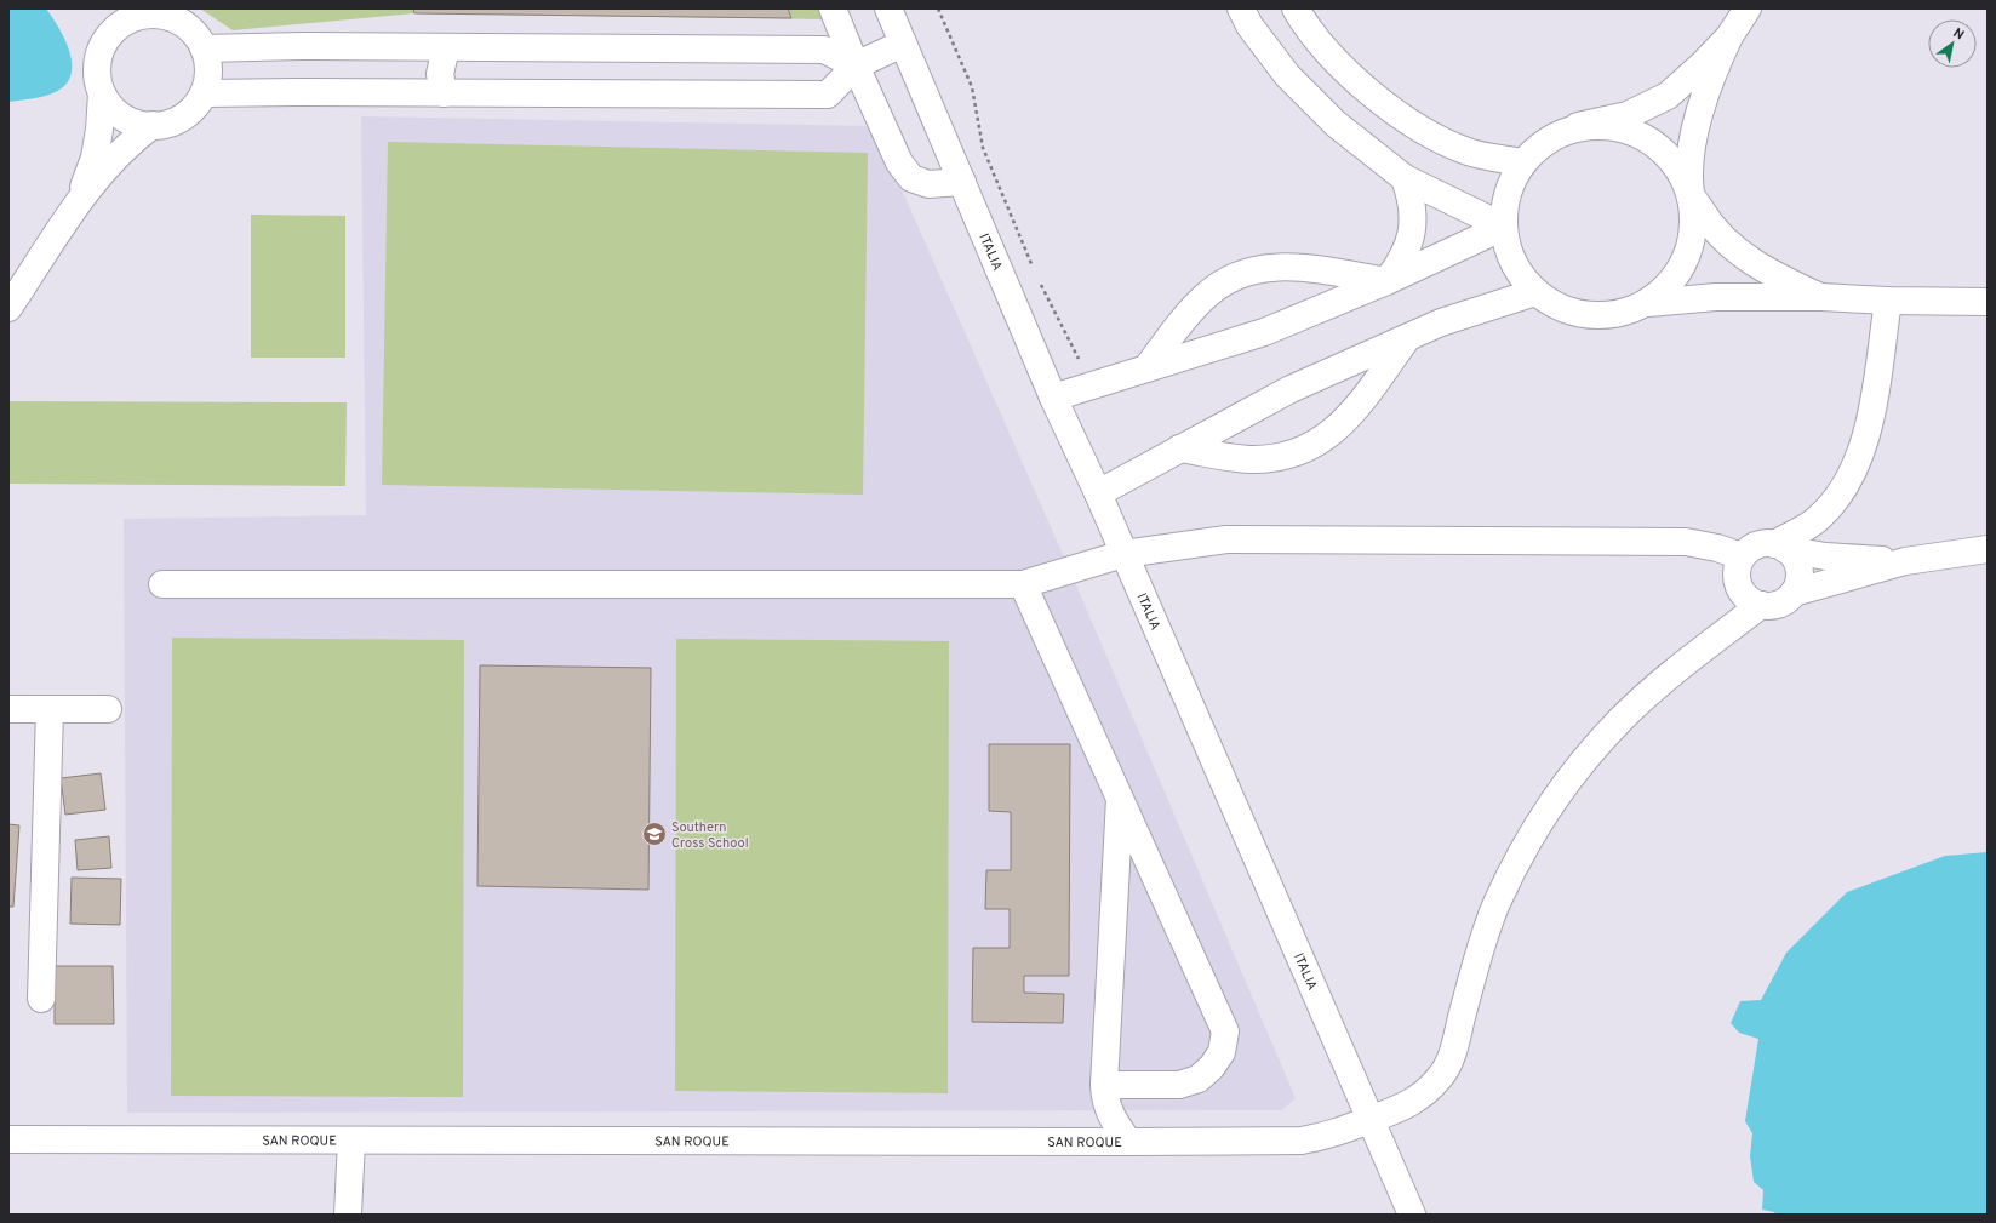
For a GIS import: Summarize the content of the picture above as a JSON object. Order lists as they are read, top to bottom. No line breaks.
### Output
{"streets":{"street":["ITALIA","SAN ROQUE"]},"crossings":[["ITALIA","SAN ROQUE"]],"places":{"school or university":["Southern Cross School"]},"north":"top right"}
